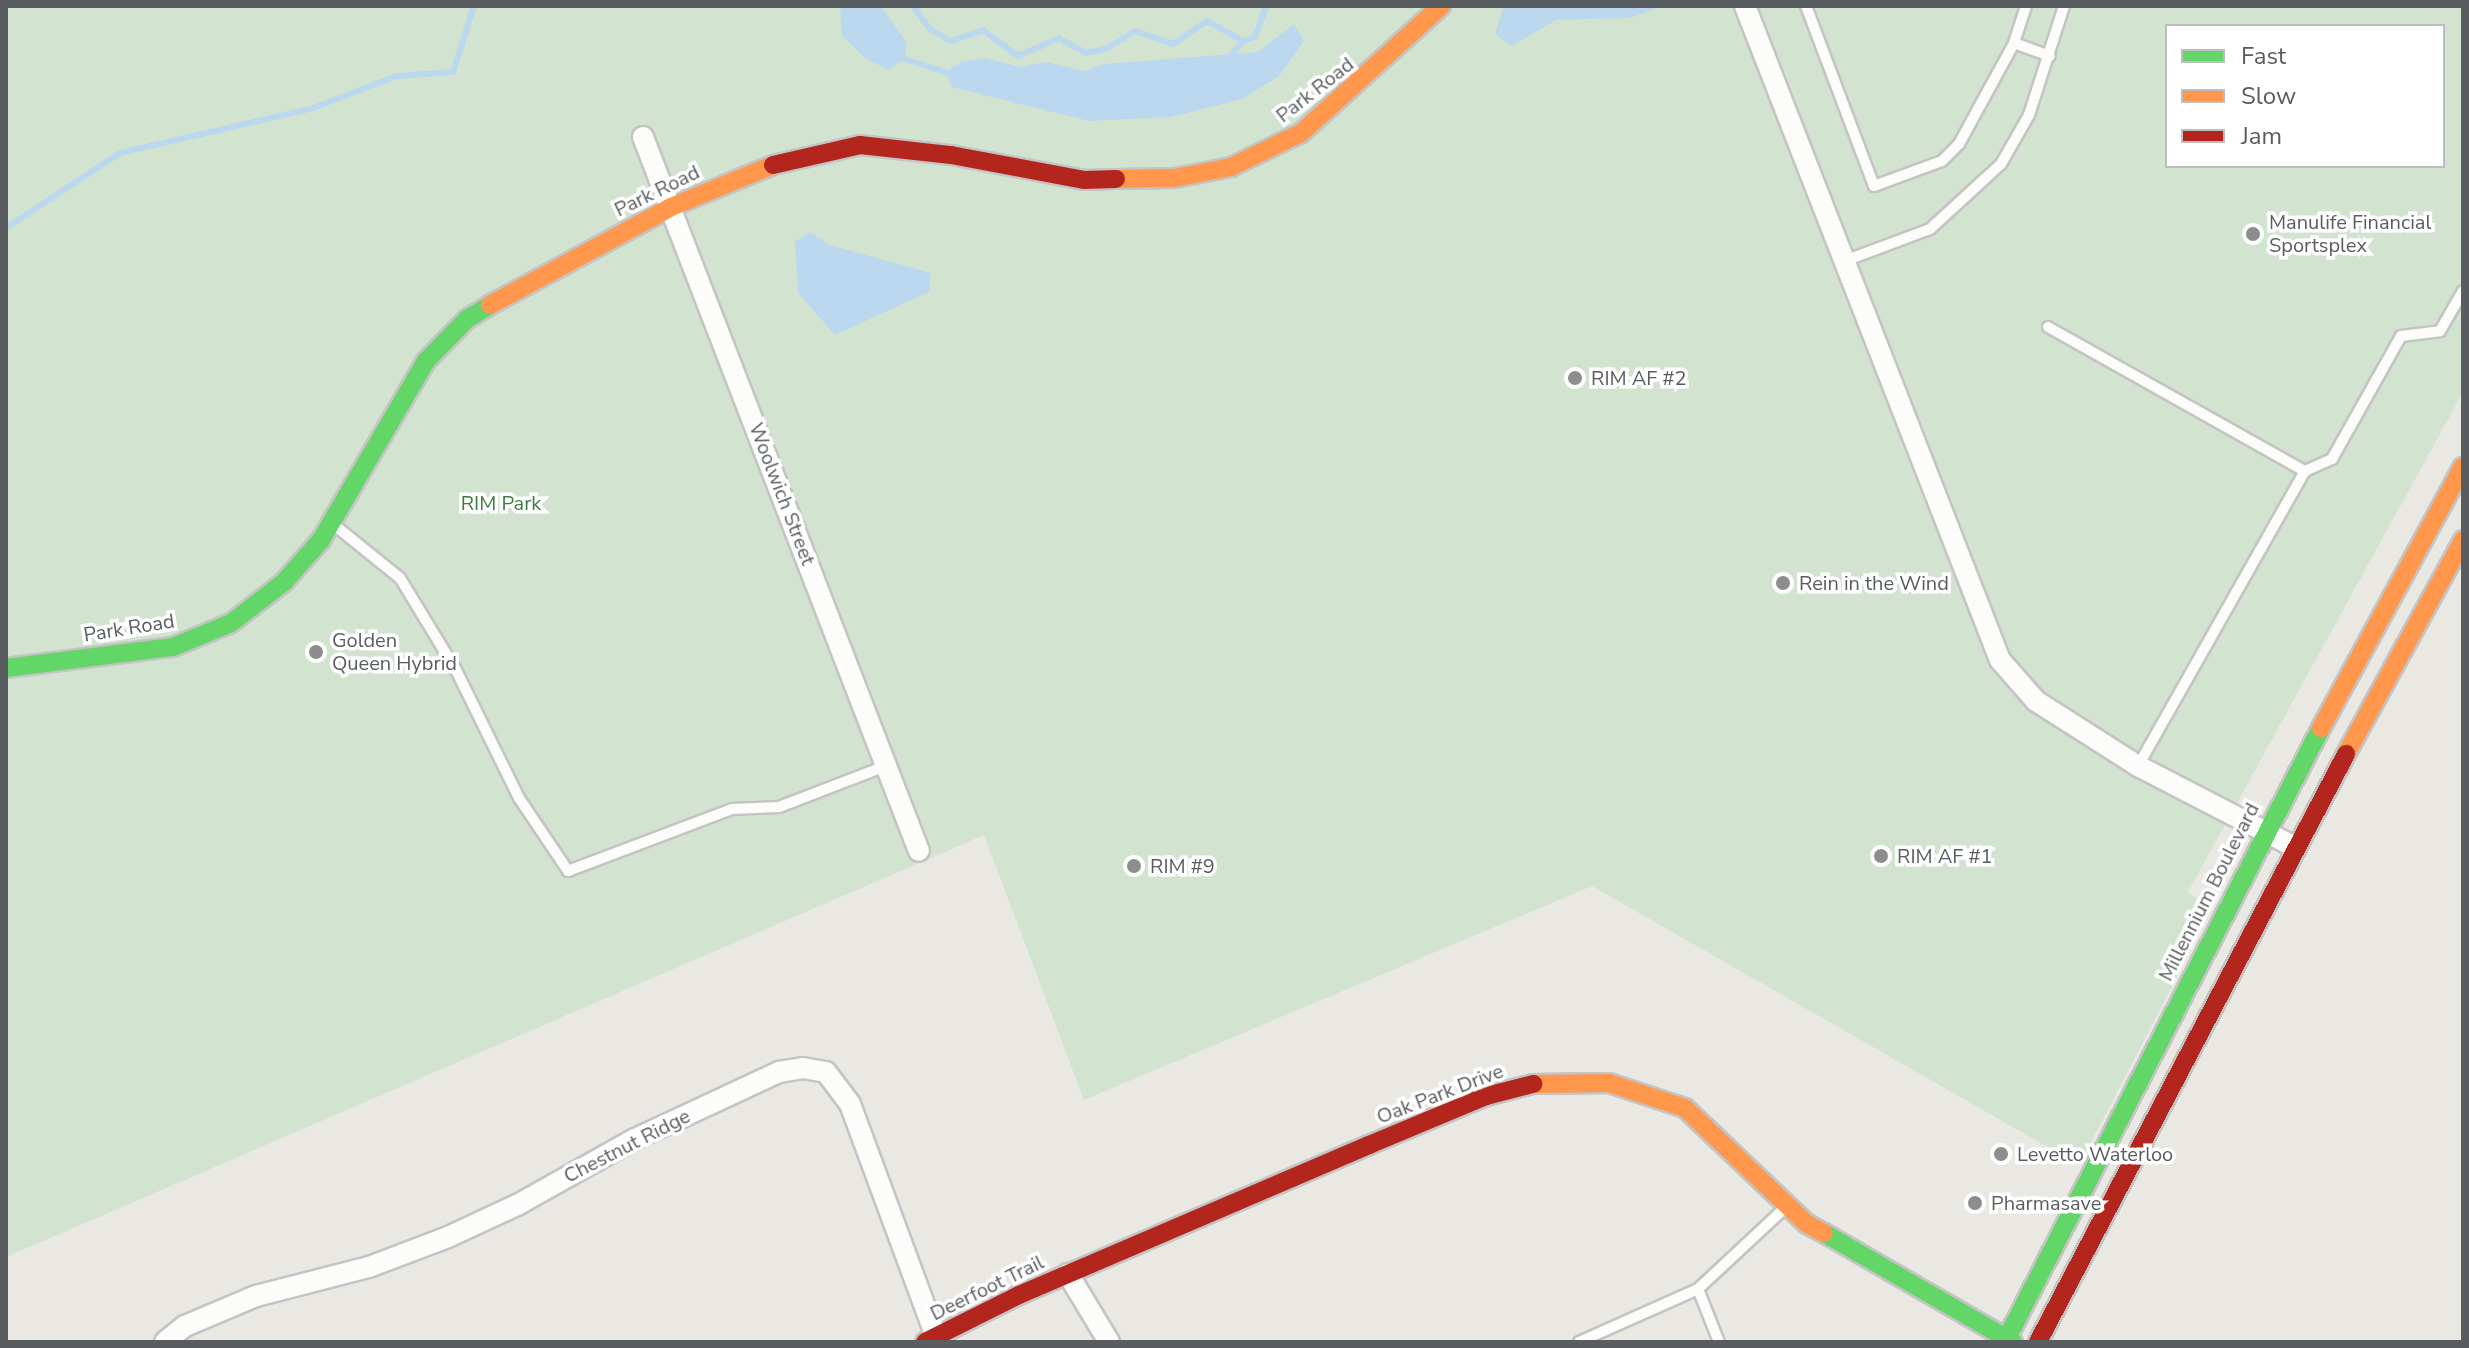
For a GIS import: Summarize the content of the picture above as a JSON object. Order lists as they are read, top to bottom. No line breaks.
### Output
{"streets":{"street":["Park Road","Woolwich Street","Millennium Boulevard","Oak Park Drive","Chestnut Ridge","Deerfoot Trail"]},"crossings":[["Park Road","Woolwich Street"],["Millennium Boulevard","Oak Park Drive"],["Oak Park Drive","Deerfoot Trail"],["Chestnut Ridge","Deerfoot Trail"]],"parks":["RIM Park"],"places":["Manulife Financial Sportsplex","RIM AF #2","Rein in the Wind","Golden Queen Hybrid","RIM AF #1","RIM #9","Levetto Waterloo","Pharmasave"],"legend":["Fast","Slow","Jam"]}
